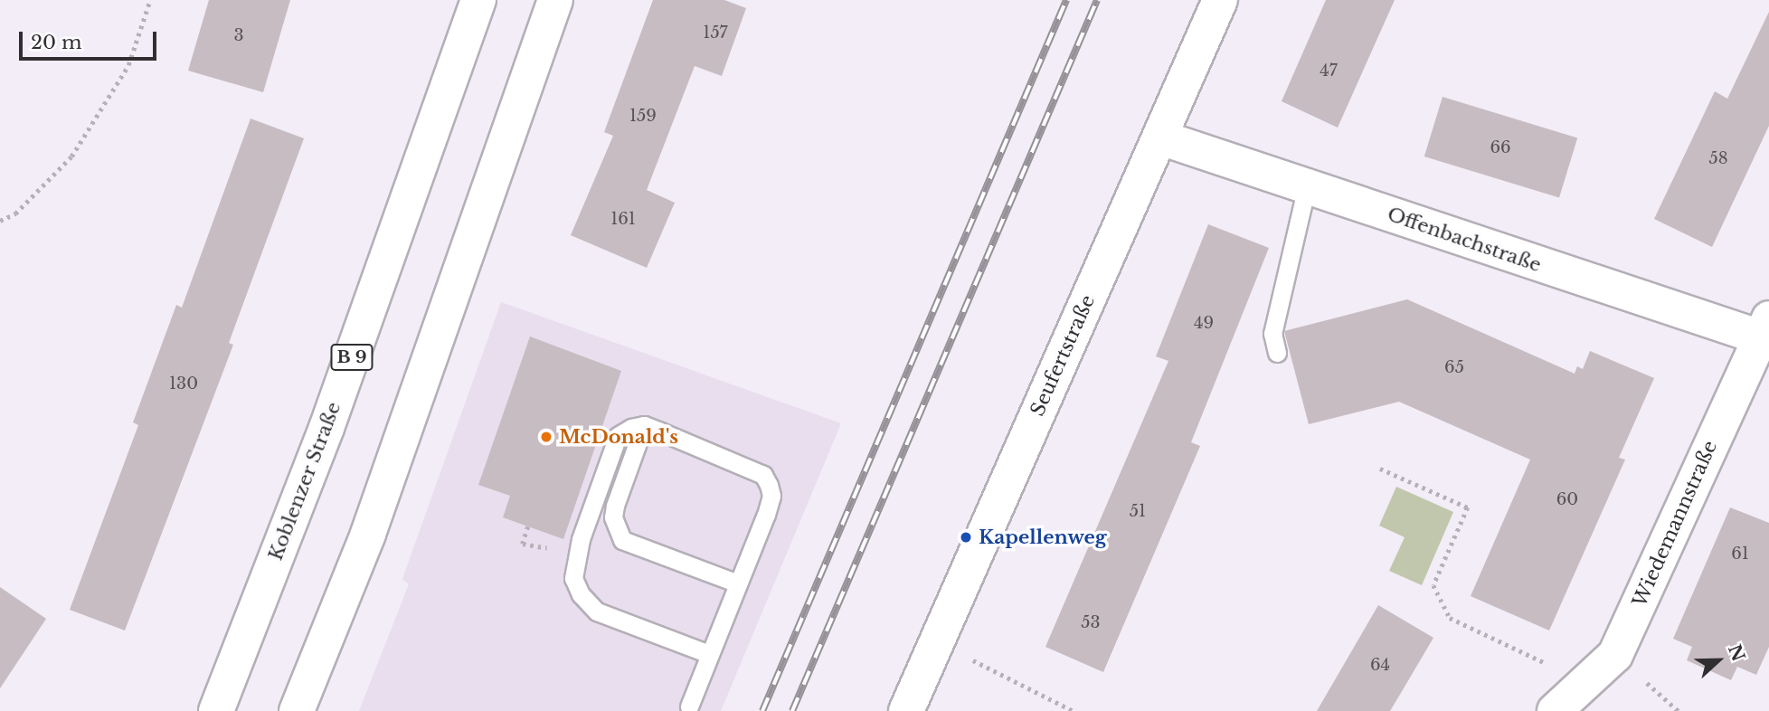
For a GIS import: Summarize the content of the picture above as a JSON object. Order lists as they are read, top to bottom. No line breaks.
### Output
{"streets":{"street":["Offenbachstraße","Seufertstraße","B 9","Koblenzer Straße","Wiedemannstraße"]},"crossings":[["Offenbachstraße","Seufertstraße"],["Offenbachstraße","Wiedemannstraße"]],"places":["McDonald's","Kapellenweg"],"house_numbers":["157","3","47","159","66","58","161","49","65","130","60","51","61","53","64"],"scale_bar":"20 m","north":"right"}
